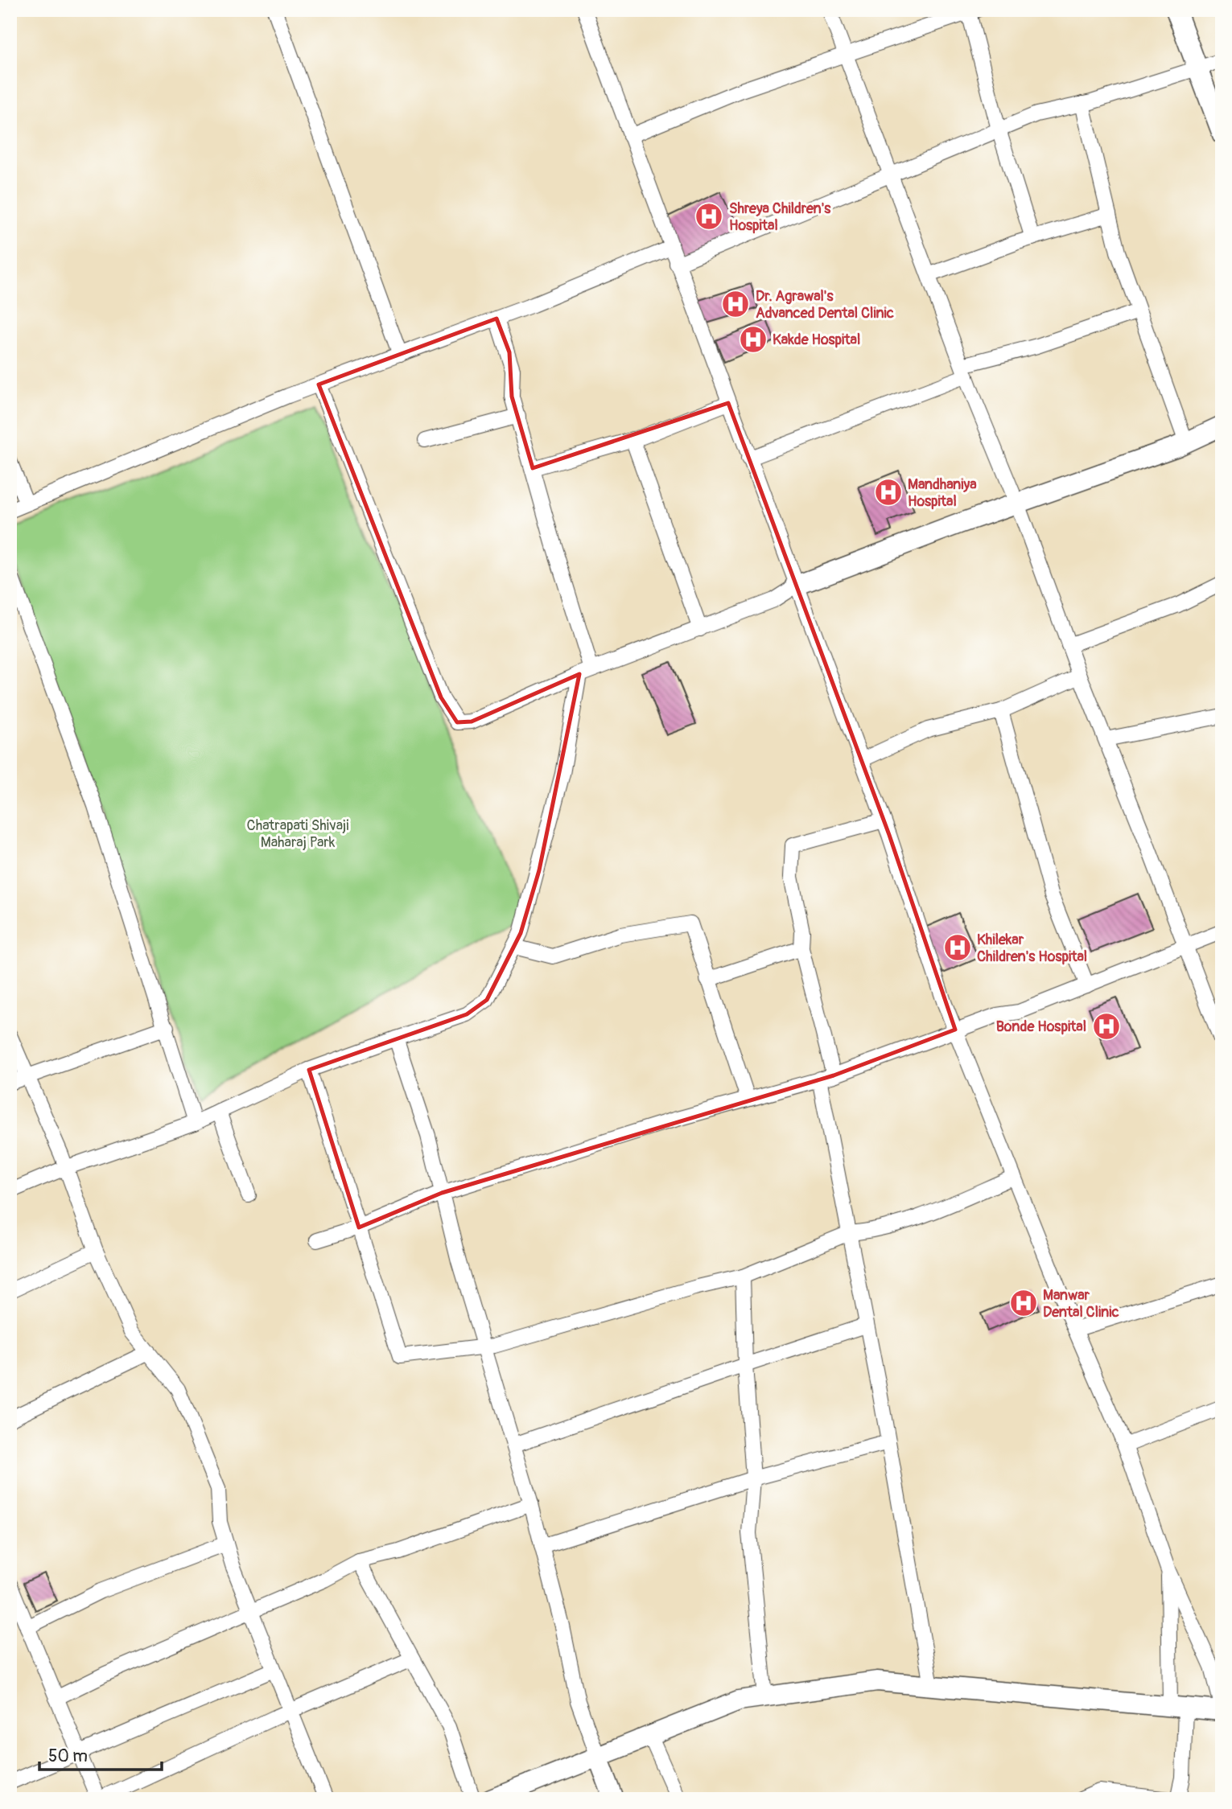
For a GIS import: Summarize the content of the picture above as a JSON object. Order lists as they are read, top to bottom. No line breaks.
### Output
{"parks":["Chatrapati Shivaji Maharaj Park"],"places":{"hospital":["Shreya Children's Hospital","Dr. Agrawal's Advanced Dental Clinic","Kakde Hospital","Mandhaniya Hospital","Khilekar Children's Hospital","Bonde Hospital","Manwar Dental Clinic"]},"scale_bar":"50 m"}
